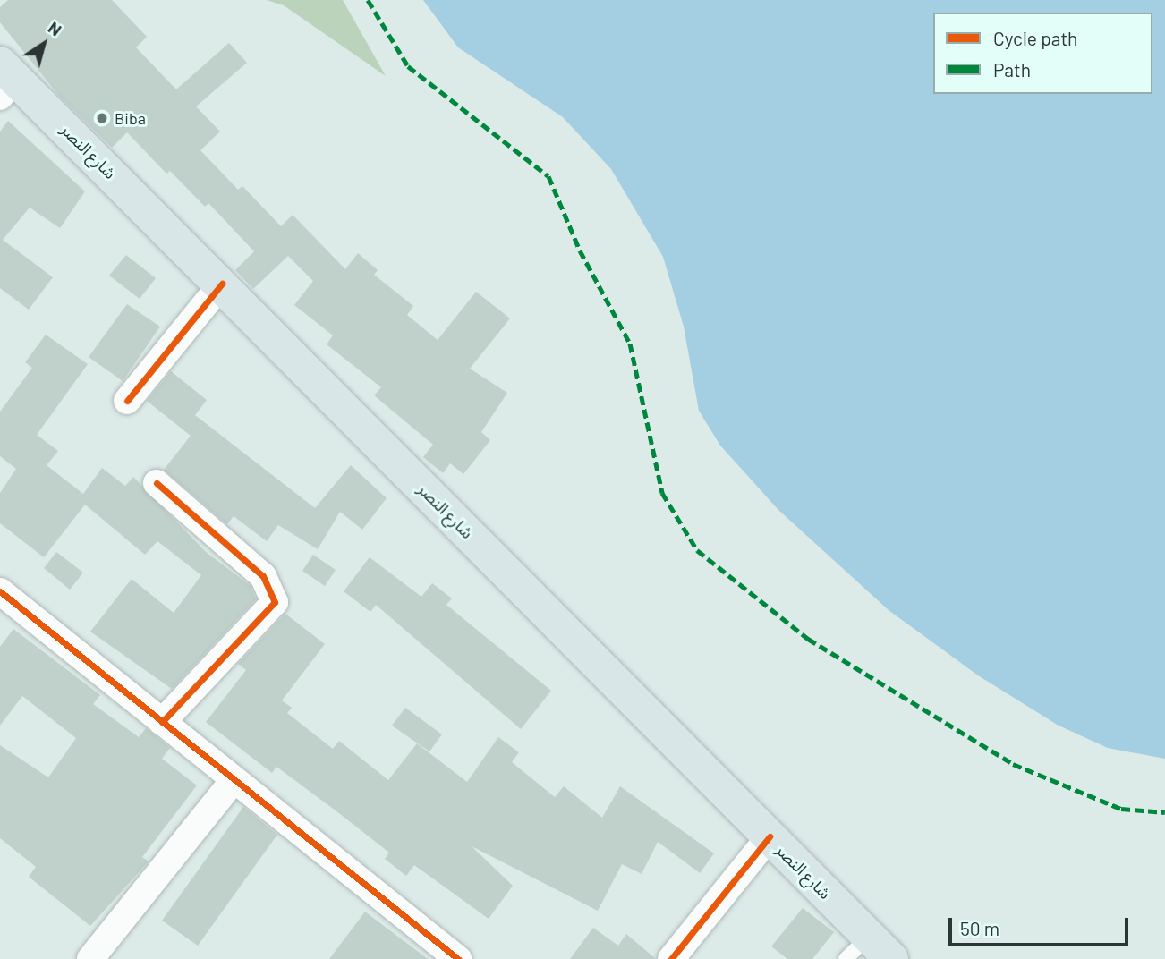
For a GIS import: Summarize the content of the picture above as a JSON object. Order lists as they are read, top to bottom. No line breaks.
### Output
{"streets":{"main road":["شارع النصر"]},"places":["Biba"],"legend":["Cycle path","Path"],"scale_bar":"50 m","north":"top right"}
